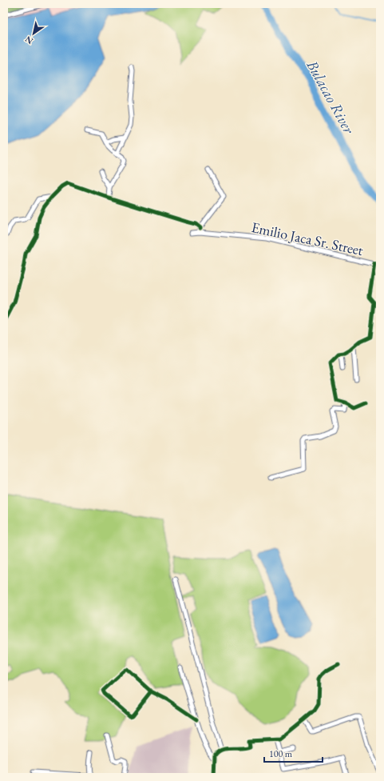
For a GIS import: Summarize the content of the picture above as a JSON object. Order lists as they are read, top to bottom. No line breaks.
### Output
{"streets":{"street":["Emilio Jaca Sr. Street"]},"water":["Bulacao River"],"scale_bar":"100 m","north":"bottom left"}
